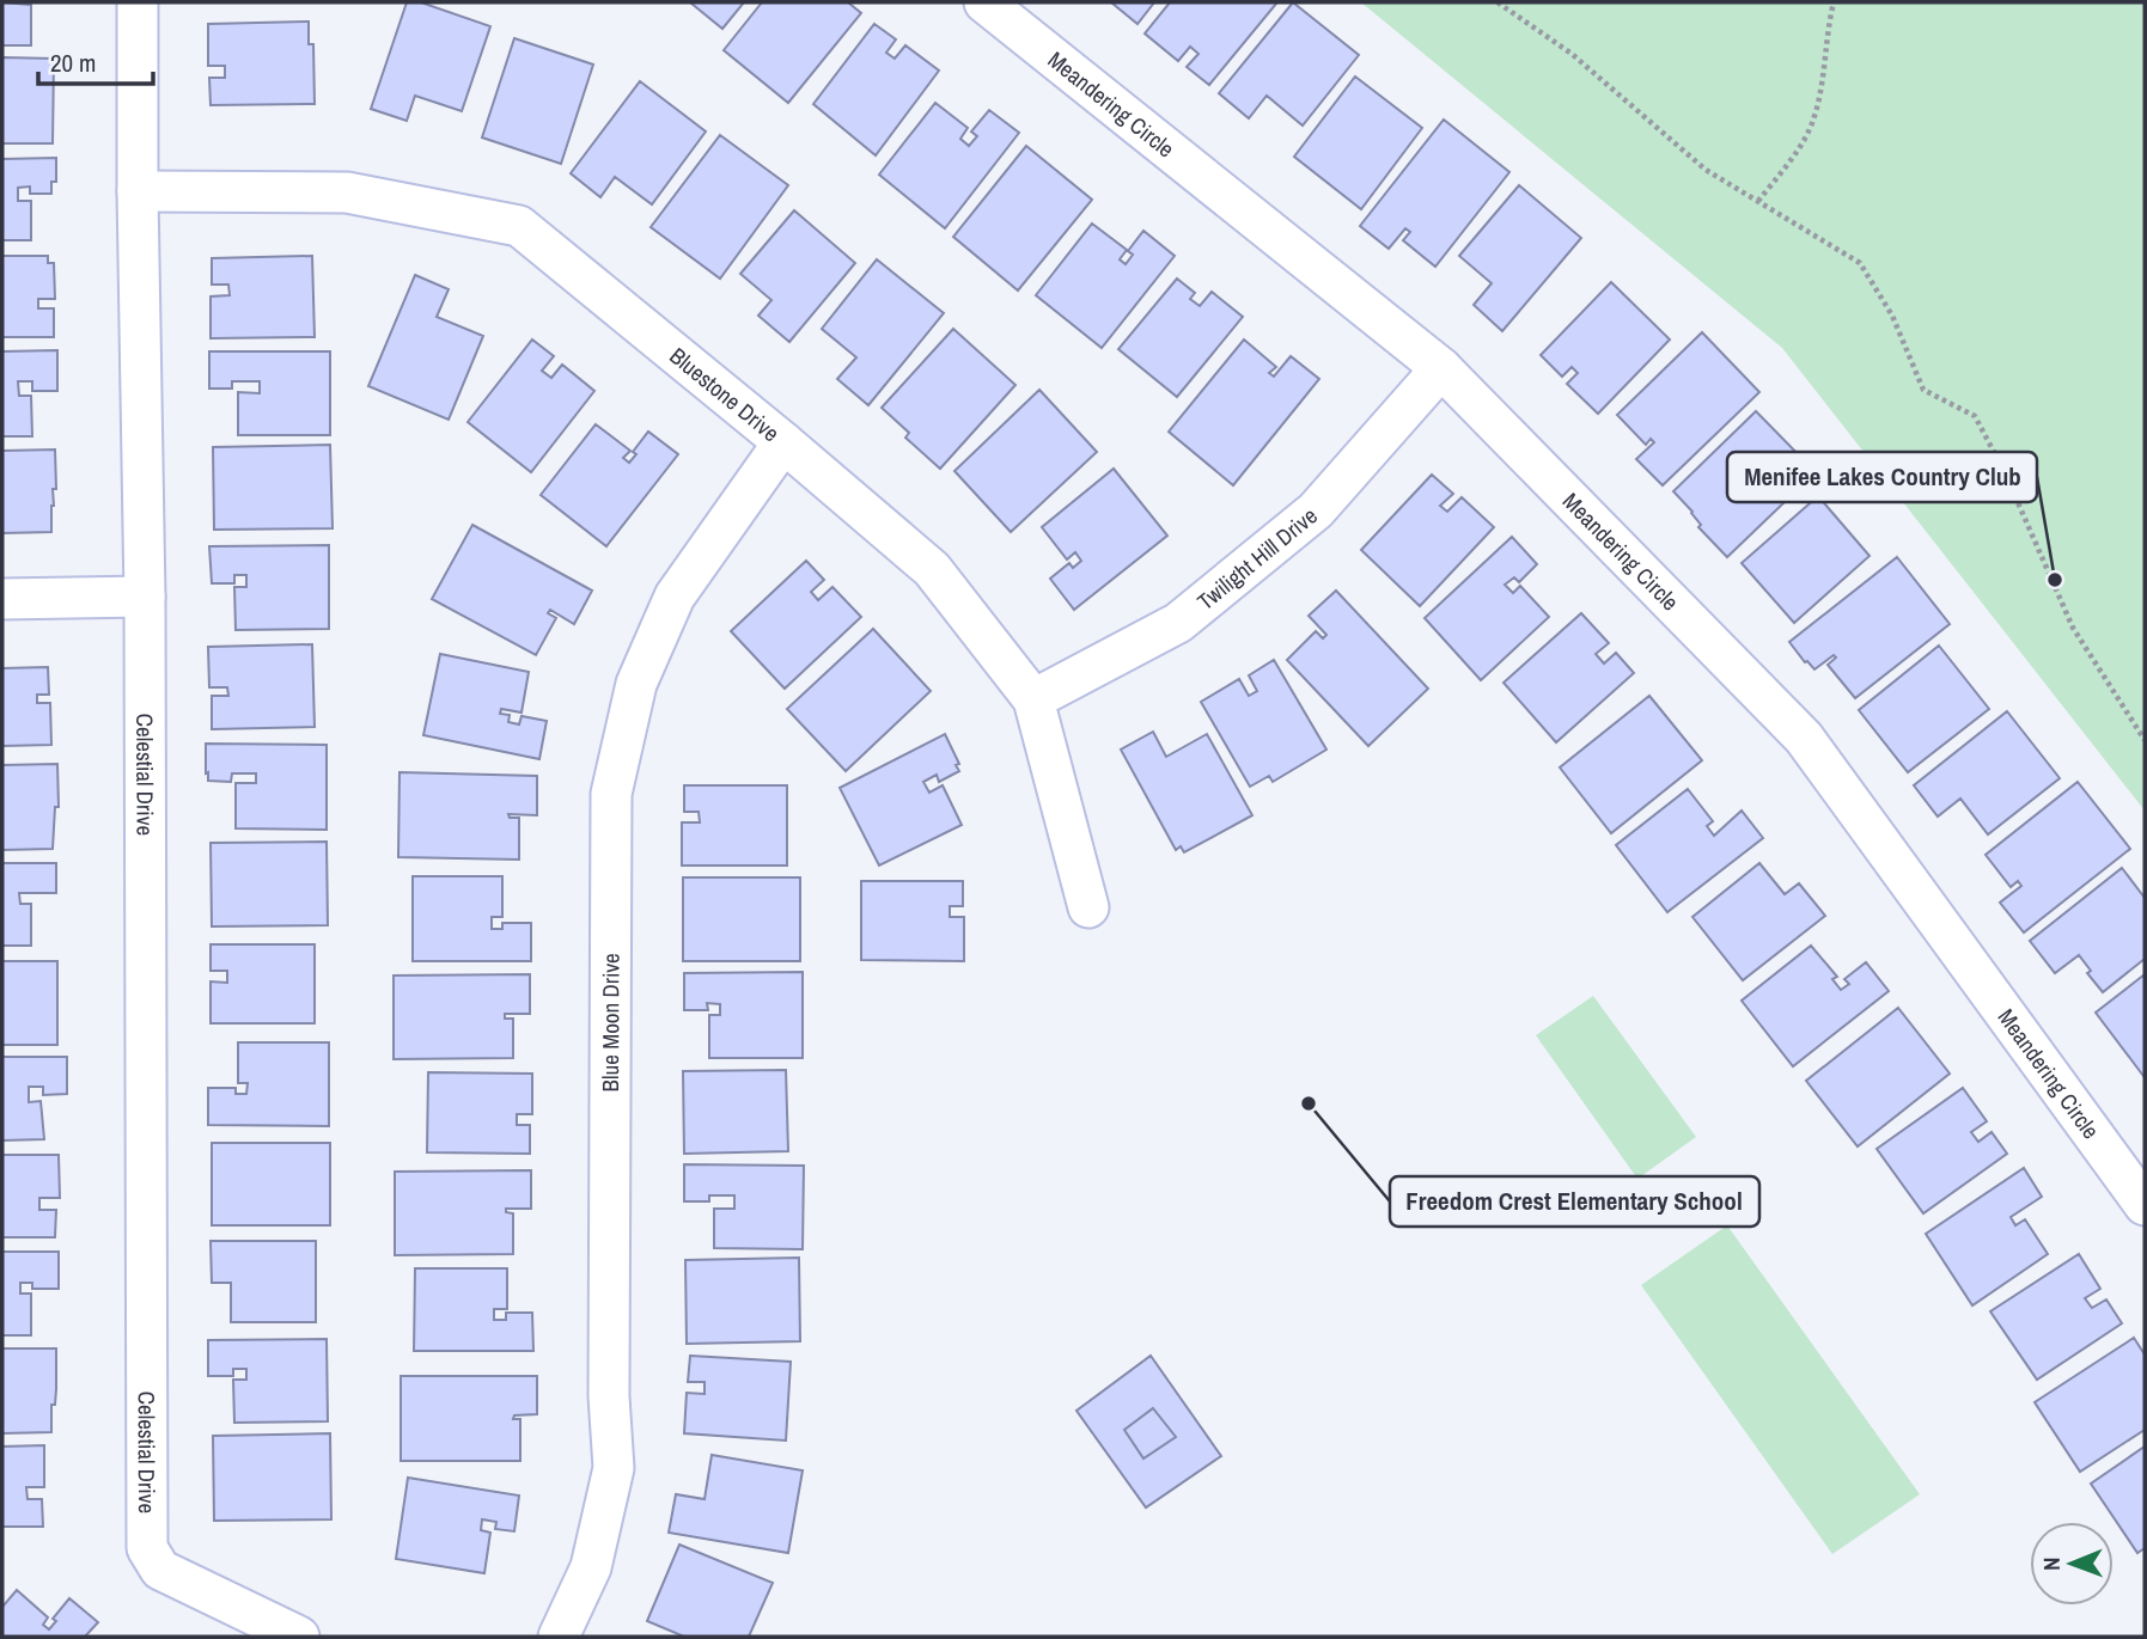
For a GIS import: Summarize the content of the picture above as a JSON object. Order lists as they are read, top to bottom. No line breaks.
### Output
{"streets":{"street":["Meandering Circle","Bluestone Drive","Twilight Hill Drive","Celestial Drive","Blue Moon Drive"]},"crossings":[["Meandering Circle","Twilight Hill Drive"],["Bluestone Drive","Twilight Hill Drive"],["Bluestone Drive","Celestial Drive"],["Bluestone Drive","Blue Moon Drive"]],"places":["Menifee Lakes Country Club","Freedom Crest Elementary School"],"scale_bar":"20 m","north":"left"}
